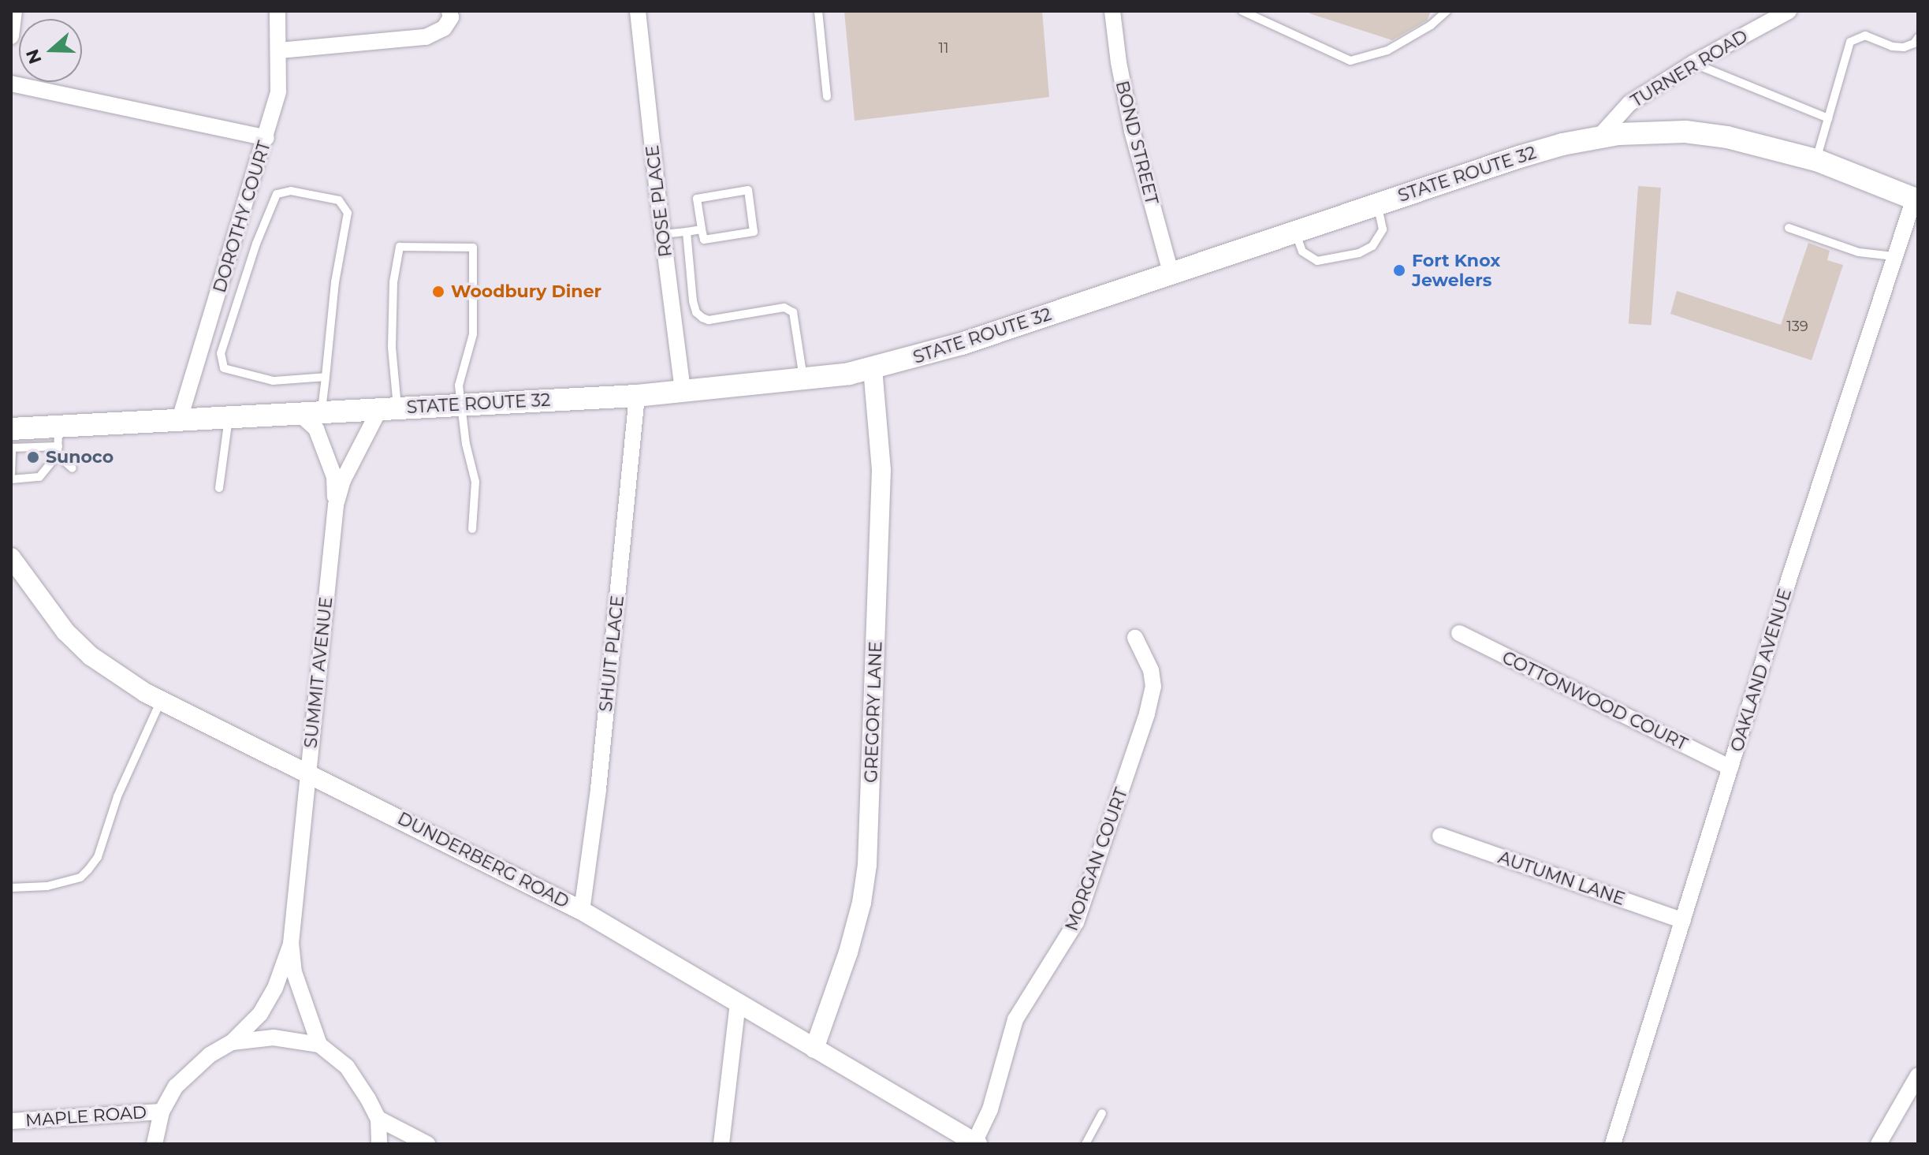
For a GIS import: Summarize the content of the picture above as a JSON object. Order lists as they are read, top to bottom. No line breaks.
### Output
{"streets":{"main road":["STATE ROUTE 32"],"street":["TURNER ROAD","BOND STREET","ROSE PLACE","DOROTHY COURT","SHUIT PLACE","OAKLAND AVENUE","SUMMIT AVENUE","COTTONWOOD COURT","GREGORY LANE","MORGAN COURT","DUNDERBERG ROAD","AUTUMN LANE","MAPLE ROAD"]},"crossings":[["TURNER ROAD","STATE ROUTE 32"],["BOND STREET","STATE ROUTE 32"],["STATE ROUTE 32","ROSE PLACE"],["STATE ROUTE 32","DOROTHY COURT"],["STATE ROUTE 32","SHUIT PLACE"],["STATE ROUTE 32","OAKLAND AVENUE"],["STATE ROUTE 32","SUMMIT AVENUE"],["STATE ROUTE 32","GREGORY LANE"],["SHUIT PLACE","DUNDERBERG ROAD"],["OAKLAND AVENUE","COTTONWOOD COURT"],["OAKLAND AVENUE","AUTUMN LANE"],["SUMMIT AVENUE","DUNDERBERG ROAD"],["SUMMIT AVENUE","MAPLE ROAD"],["GREGORY LANE","DUNDERBERG ROAD"],["MORGAN COURT","DUNDERBERG ROAD"]],"places":["Fort Knox Jewelers","Woodbury Diner","Sunoco"],"house_numbers":["11","139"],"north":"left"}
